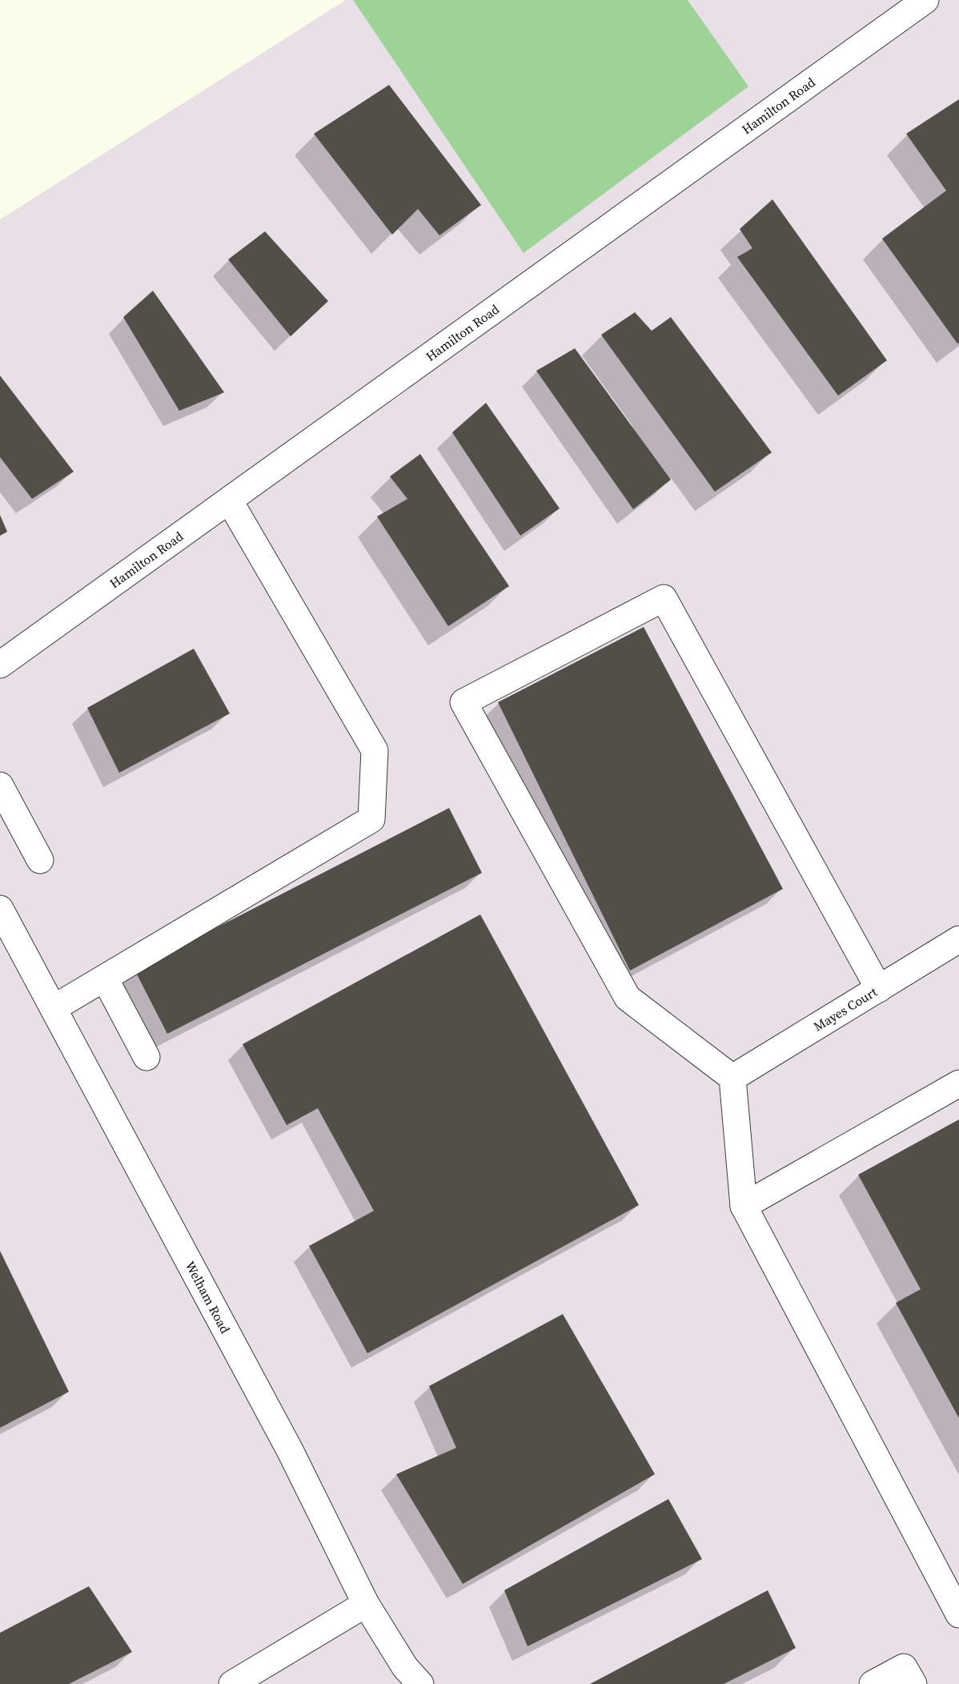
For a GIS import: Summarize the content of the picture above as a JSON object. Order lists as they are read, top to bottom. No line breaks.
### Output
{"streets":{"street":["Hamilton Road","Mayes Court","Welham Road"]}}
